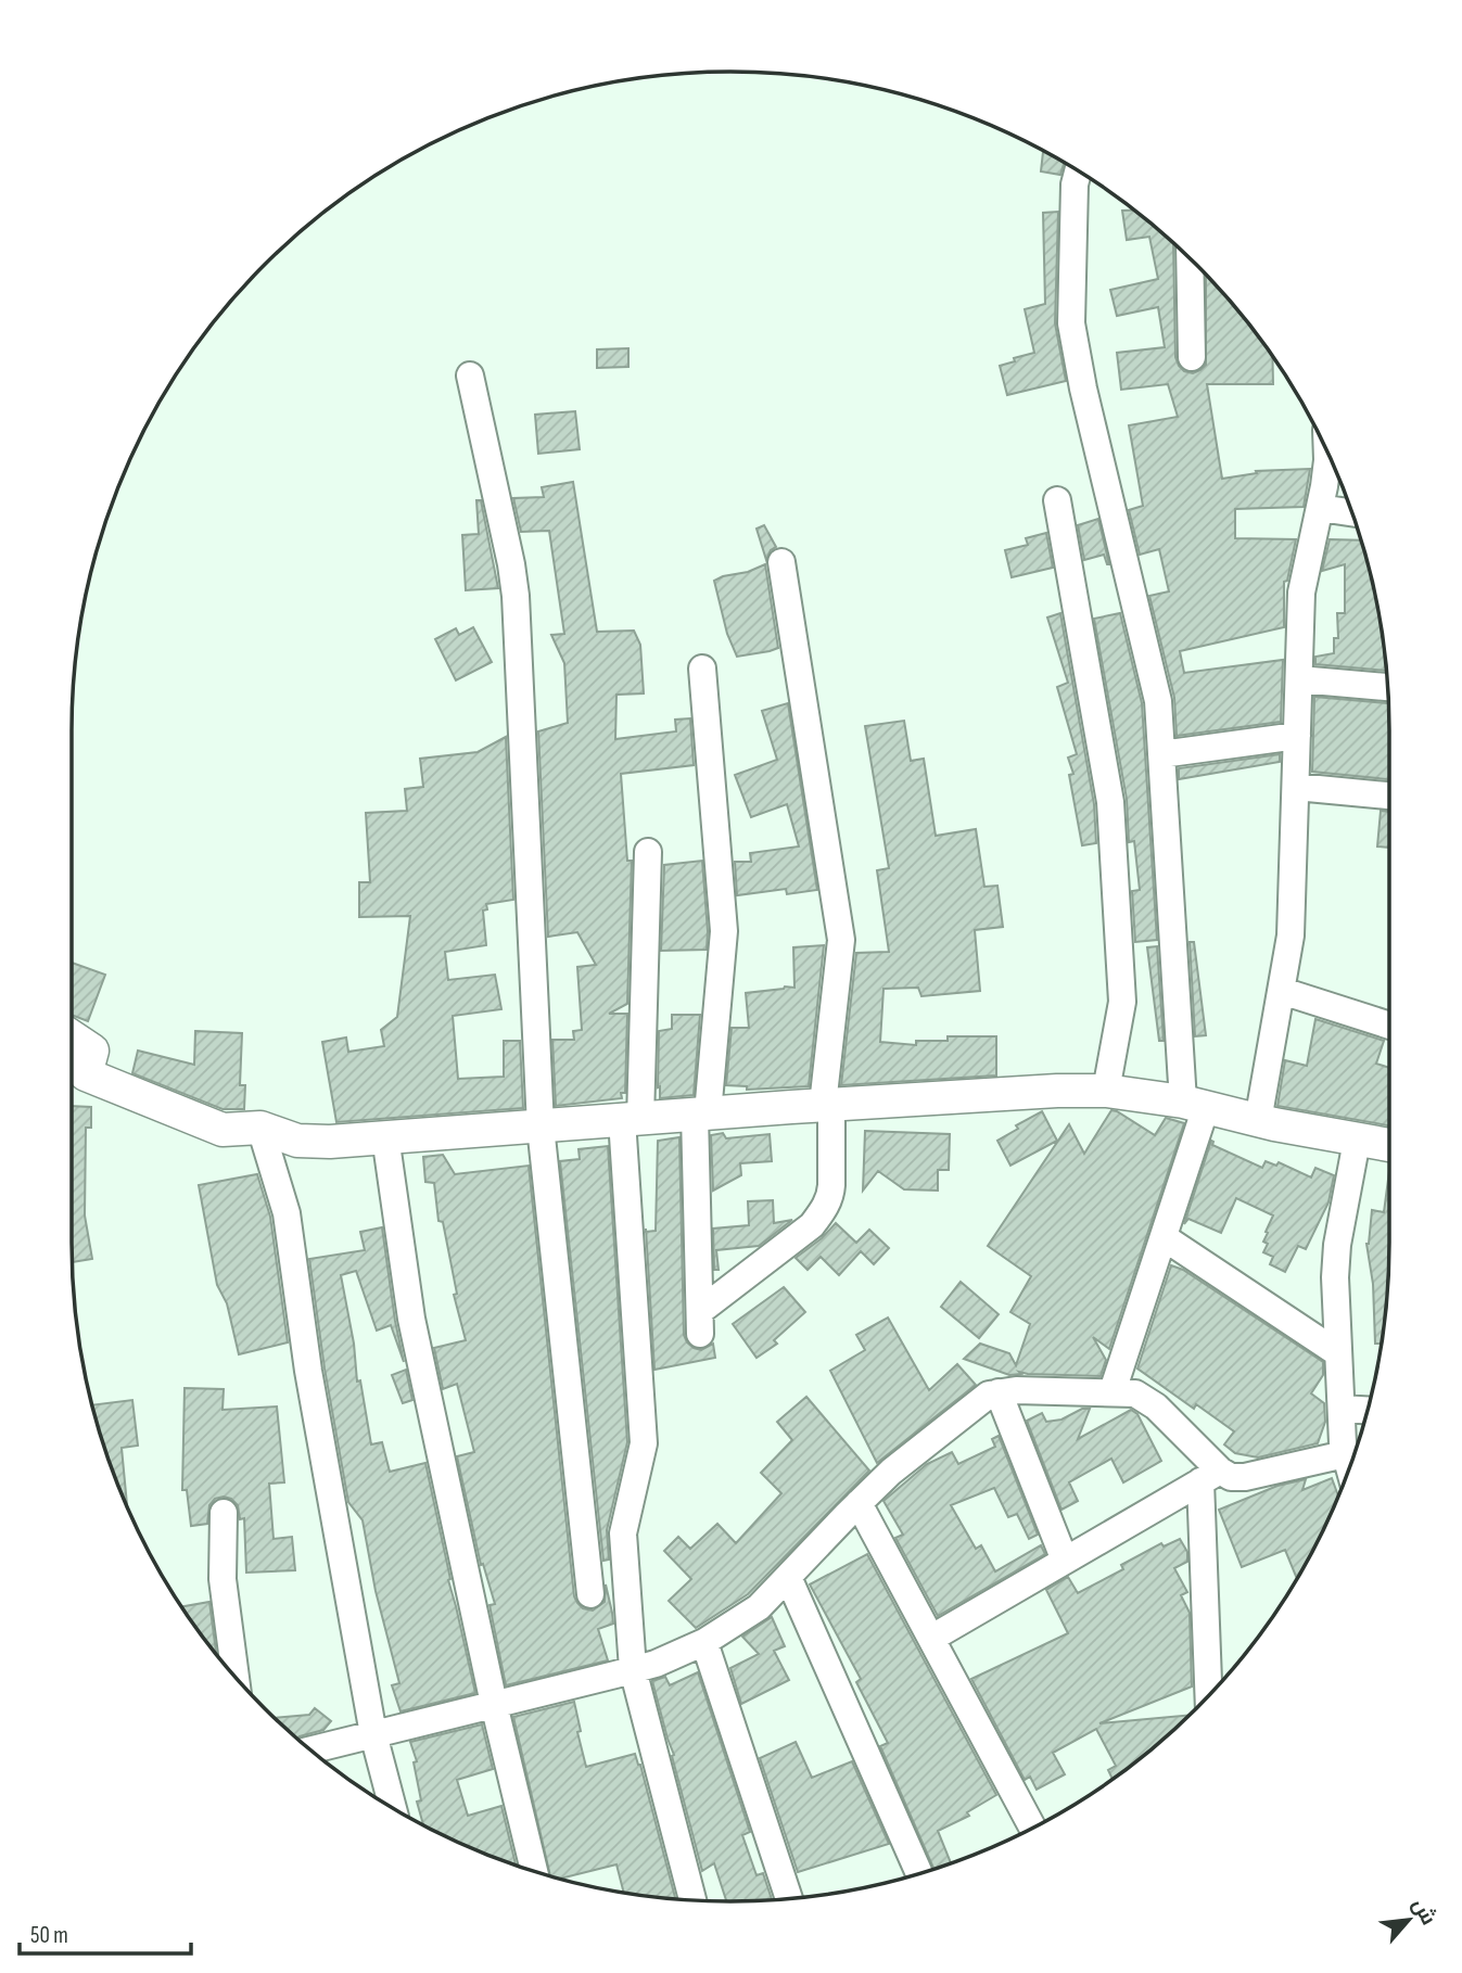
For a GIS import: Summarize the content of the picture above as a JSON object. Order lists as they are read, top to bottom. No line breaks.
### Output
{"scale_bar":"50 m","north":"top right"}
